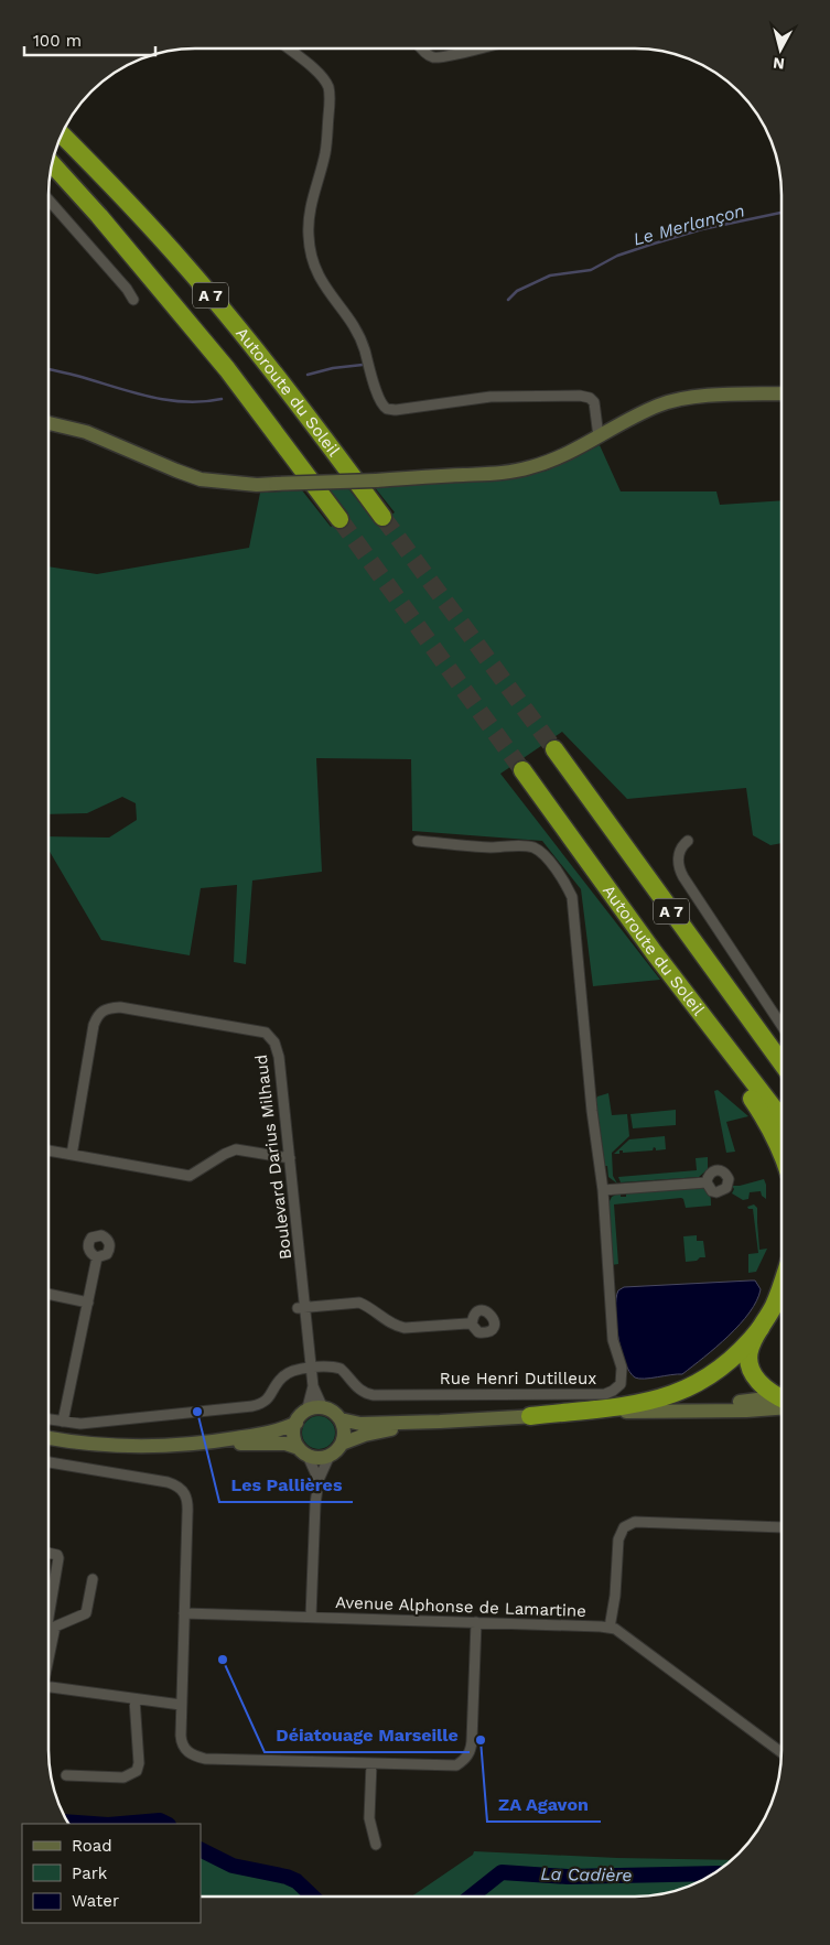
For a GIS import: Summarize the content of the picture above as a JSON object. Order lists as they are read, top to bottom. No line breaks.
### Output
{"streets":{"highway":["A 7","Autoroute du Soleil"],"street":["Boulevard Darius Milhaud","Rue Henri Dutilleux","Avenue Alphonse de Lamartine"]},"crossings":[["Boulevard Darius Milhaud","Rue Henri Dutilleux"]],"water":["Le Merlançon","La Cadière"],"places":["Les Pallières","Déiatouage Marseille","ZA Agavon"],"legend":["Road","Park","Water"],"scale_bar":"100 m","north":"bottom"}
